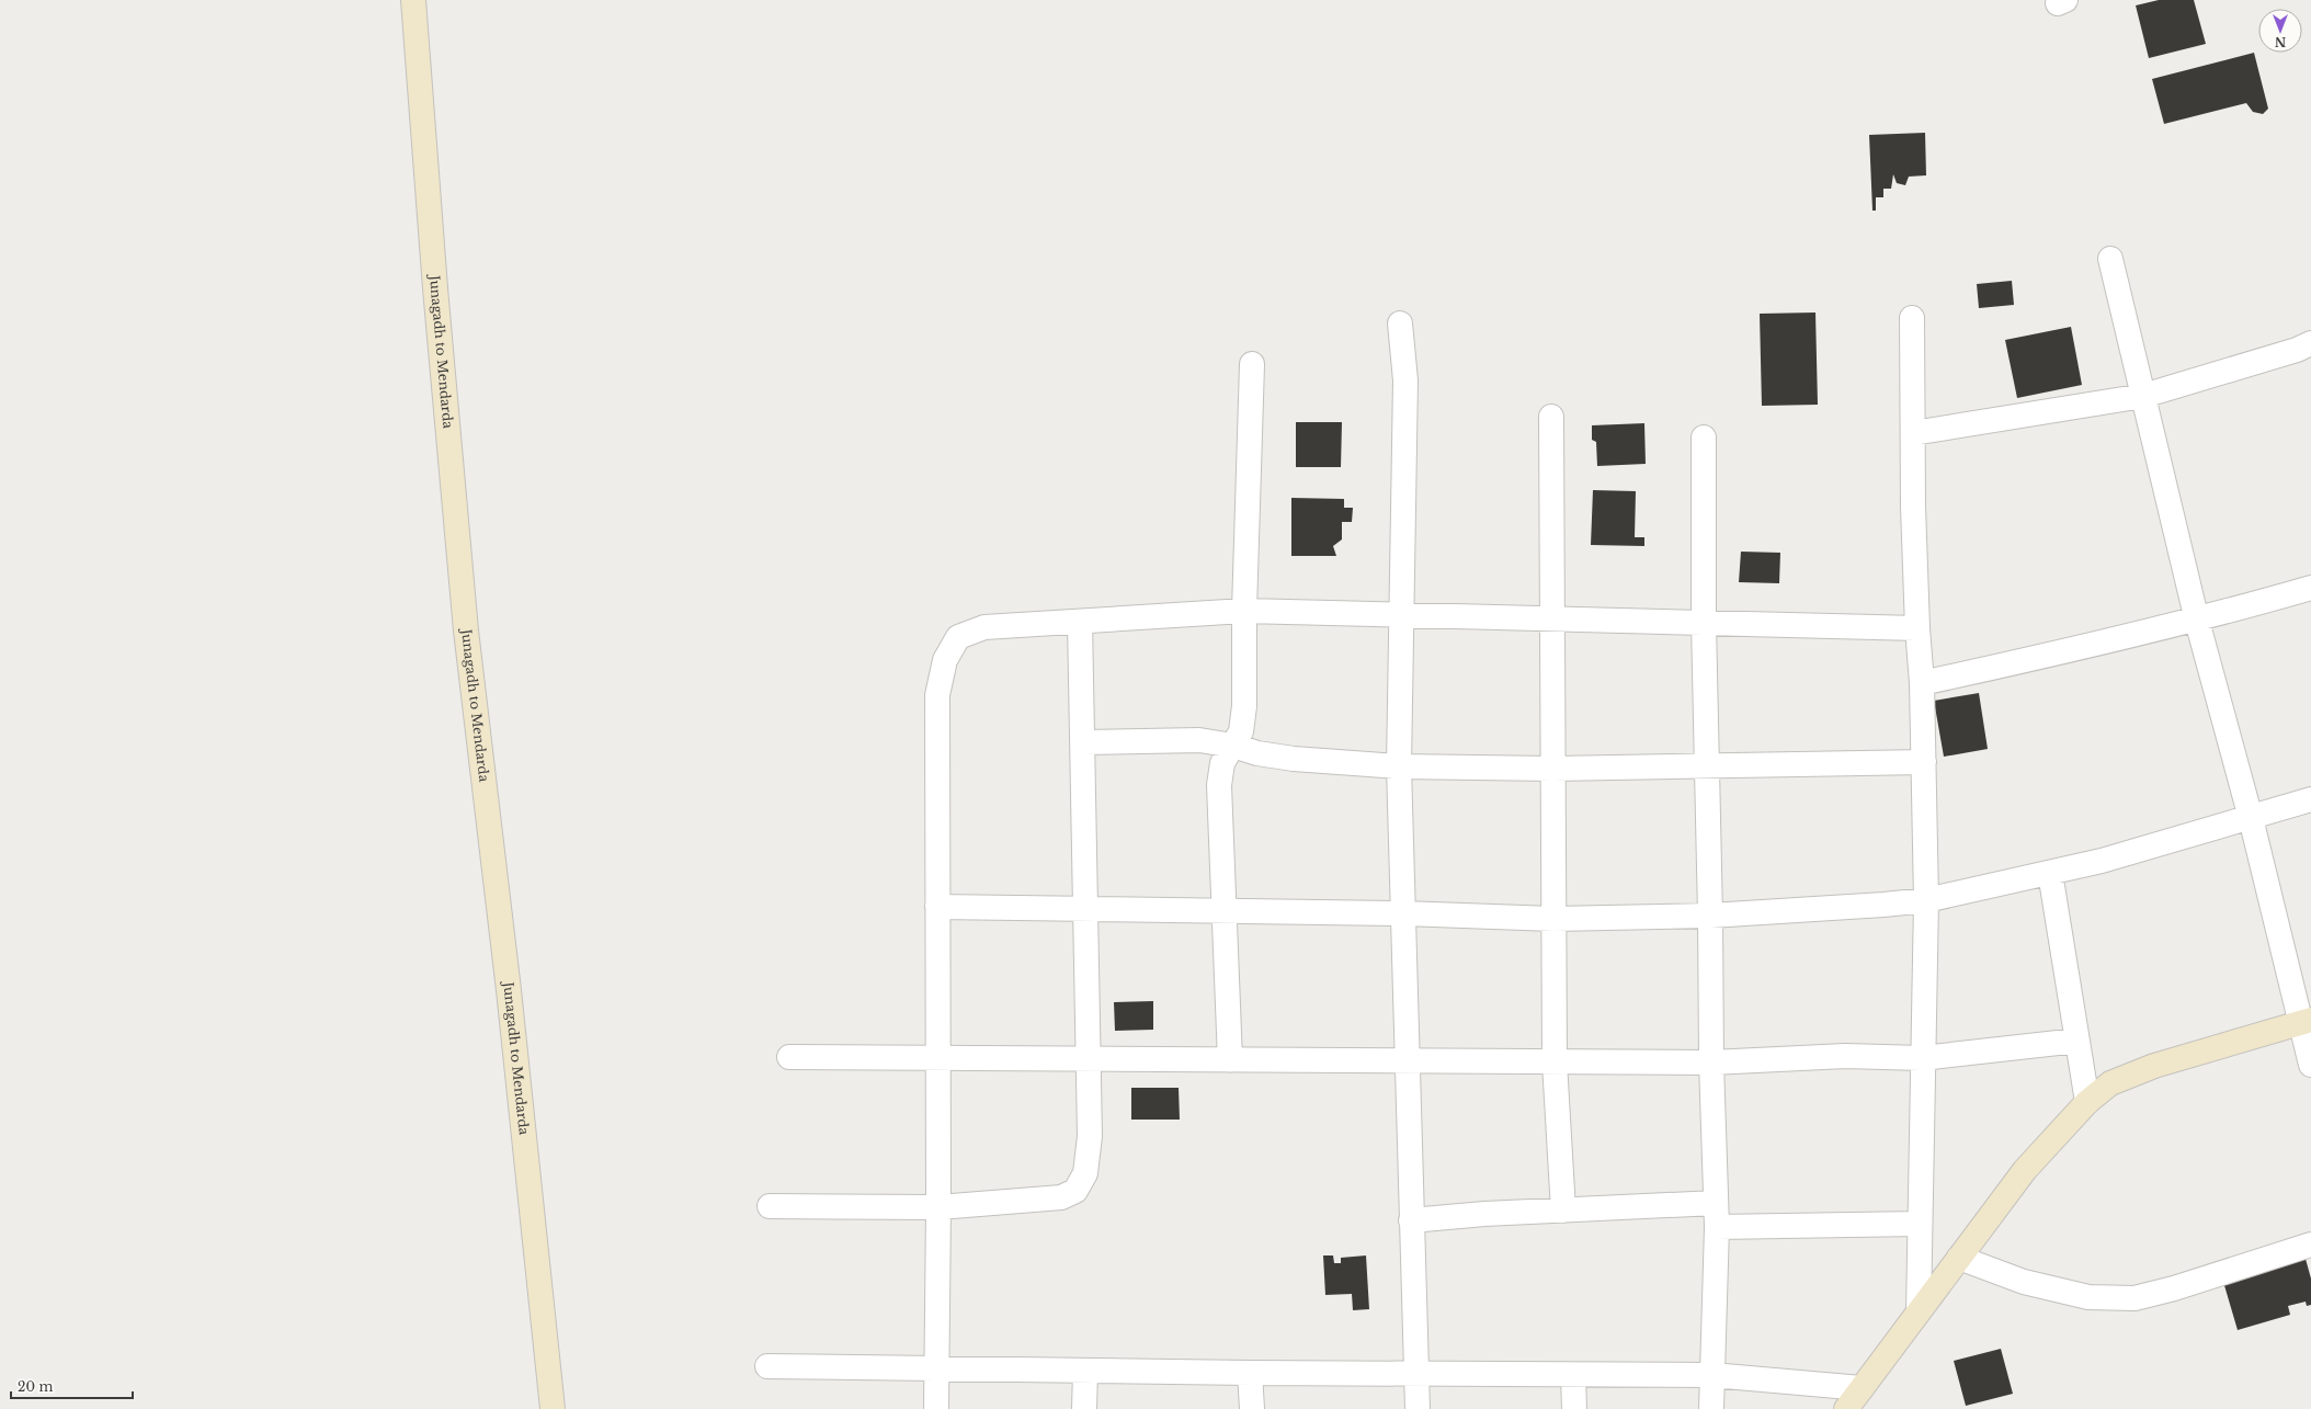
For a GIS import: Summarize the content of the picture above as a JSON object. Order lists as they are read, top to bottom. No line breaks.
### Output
{"streets":{"main road":["Junagadh to Mendarda"]},"scale_bar":"20 m","north":"bottom"}
